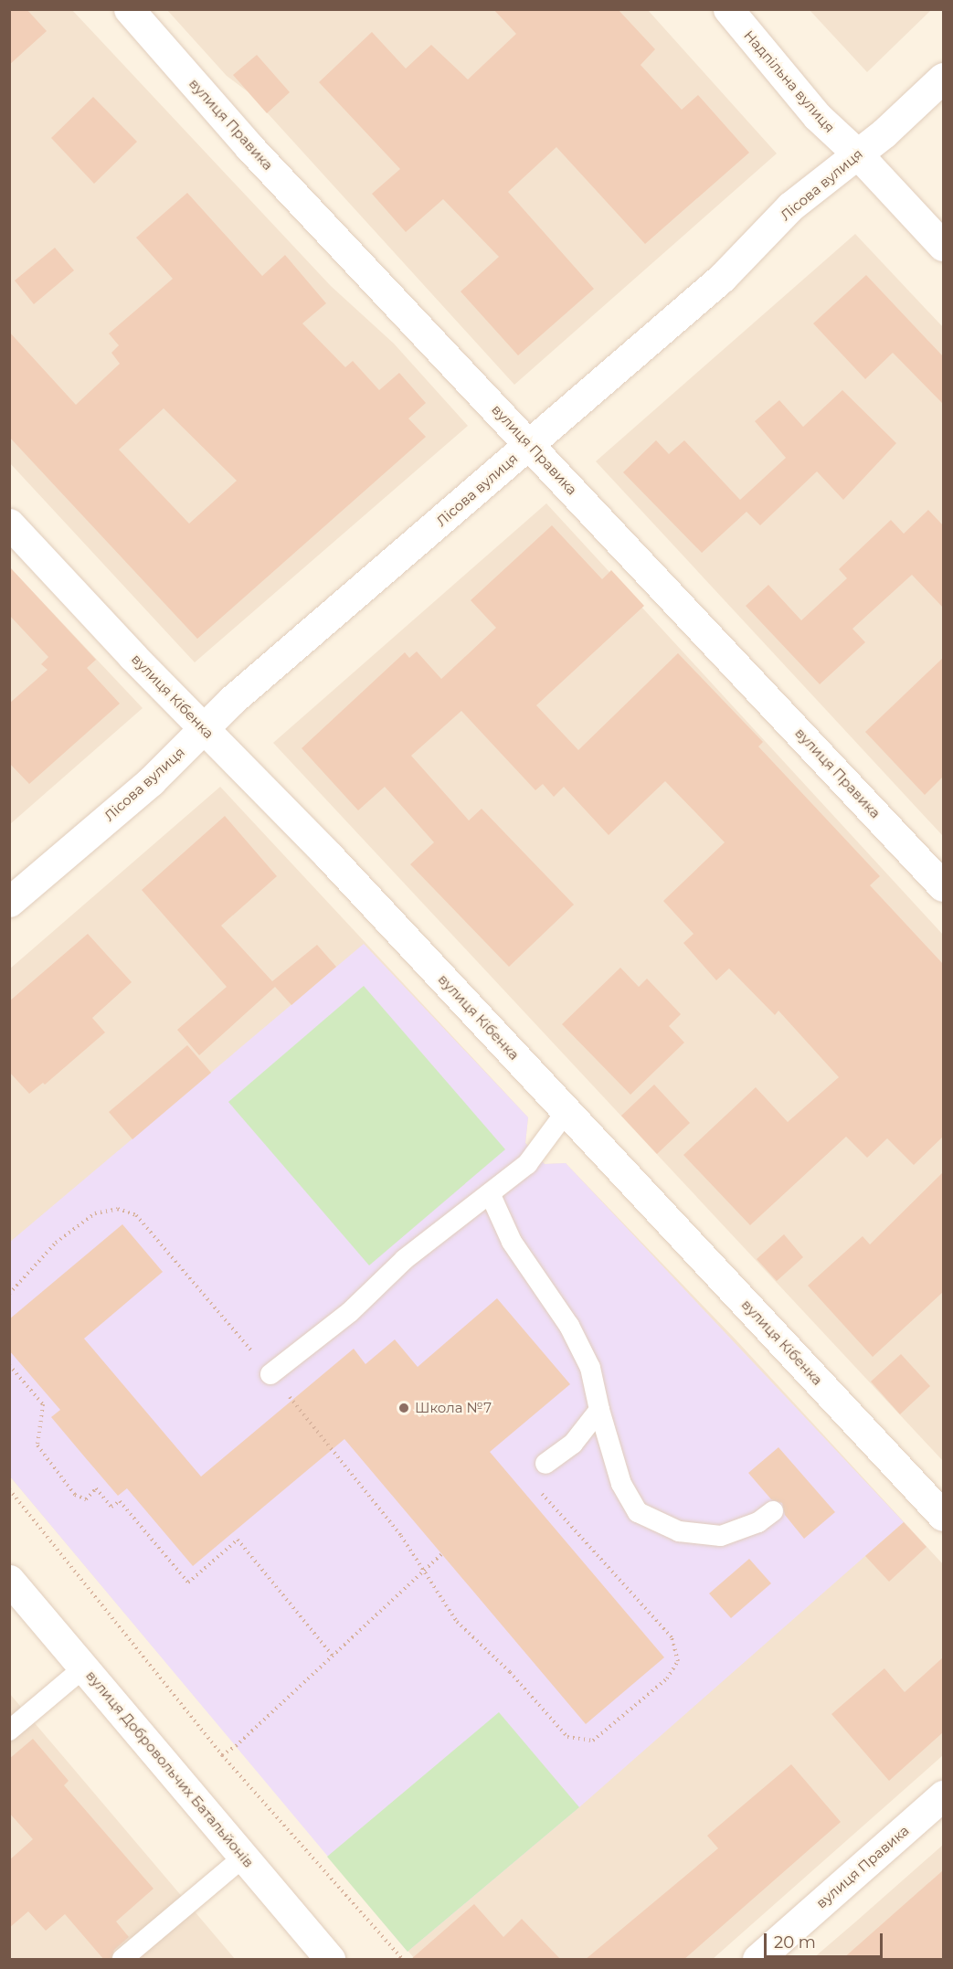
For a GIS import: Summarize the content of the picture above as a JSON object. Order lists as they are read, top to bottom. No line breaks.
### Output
{"streets":{"street":["Надпільна вулиця","вулиця Правика","Лісова вулиця","вулиця Кібенка","вулиця Добровольчих Батальйонів"]},"crossings":[["Надпільна вулиця","Лісова вулиця"],["вулиця Правика","Лісова вулиця"],["Лісова вулиця","вулиця Кібенка"]],"places":["Школа №7"],"scale_bar":"20 m"}
